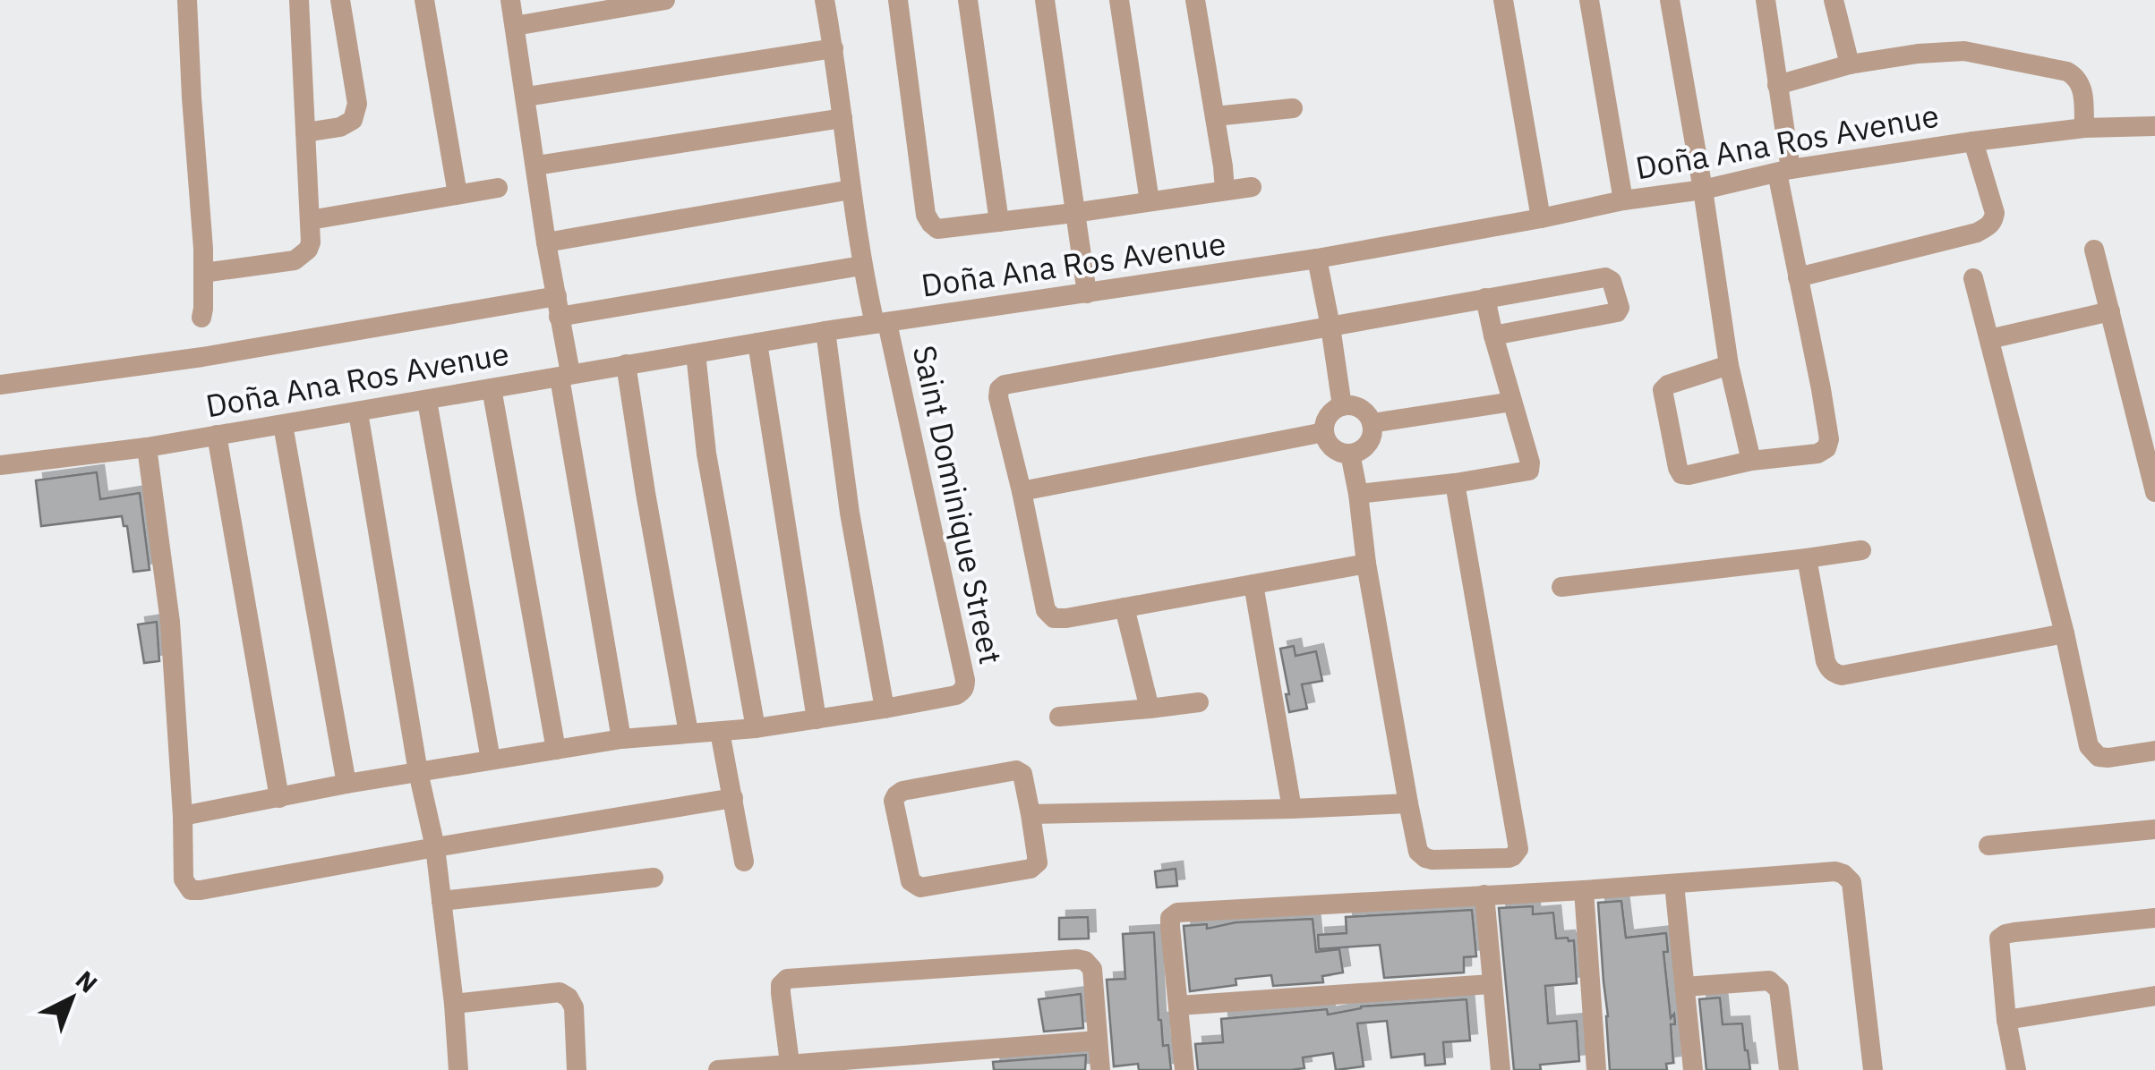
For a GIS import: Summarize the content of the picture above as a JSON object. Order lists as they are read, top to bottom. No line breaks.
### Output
{"streets":{"street":["Doña Ana Ros Avenue","Saint Dominique Street"]},"crossings":[["Doña Ana Ros Avenue","Saint Dominique Street"]],"north":"top right"}
